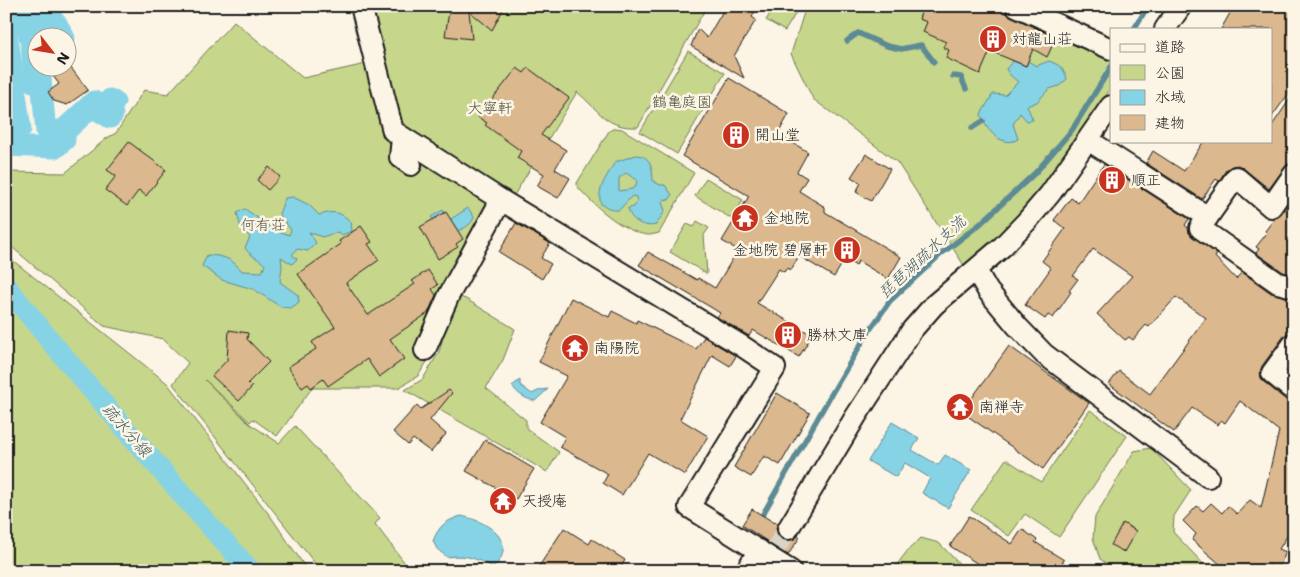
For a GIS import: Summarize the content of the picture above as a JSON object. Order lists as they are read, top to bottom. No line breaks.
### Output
{"water":["琵琶湖疏水支流","疏水分線"],"parks":["鶴亀庭園","大寧軒","何有荘"],"places":{"building":["対龍山荘","開山堂","順正","金地院 碧層軒","勝林文庫"],"temple":["金地院","南陽院","南禅寺","天授庵"]},"legend":["道路","公園","水域","建物"],"north":"bottom right"}
